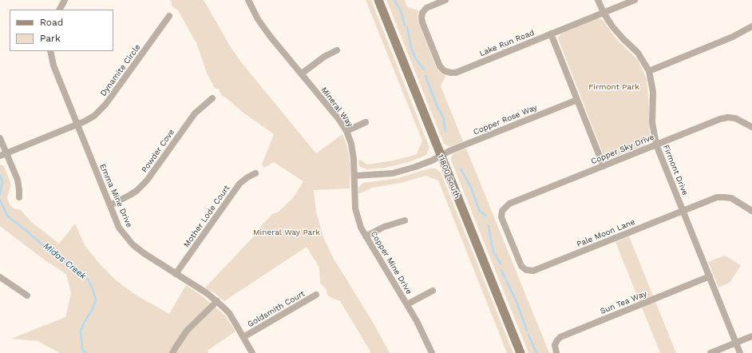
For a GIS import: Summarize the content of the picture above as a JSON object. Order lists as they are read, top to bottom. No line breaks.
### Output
{"streets":{"main road":["11800 South"],"street":["Lake Run Road","Dynamite Circle","Mineral Way","Copper Rose Way","Copper Sky Drive","Powder Cove","Firmont Drive","Emma Mine Drive","Mother Lode Court","Pale Moon Lane","Copper Mine Drive","Sun Tea Way","Goldsmith Court"]},"crossings":[["Lake Run Road","Firmont Drive"],["Dynamite Circle","Emma Mine Drive"],["Mineral Way","Copper Mine Drive"],["Copper Rose Way","11800 South"],["Copper Sky Drive","Firmont Drive"],["Copper Sky Drive","Pale Moon Lane"],["Powder Cove","Emma Mine Drive"],["Firmont Drive","Pale Moon Lane"],["Firmont Drive","Sun Tea Way"],["Emma Mine Drive","Mother Lode Court"],["Emma Mine Drive","Goldsmith Court"]],"water":["Midas Creek"],"parks":["Firmont Park","Mineral Way Park"],"legend":["Road","Park"]}
